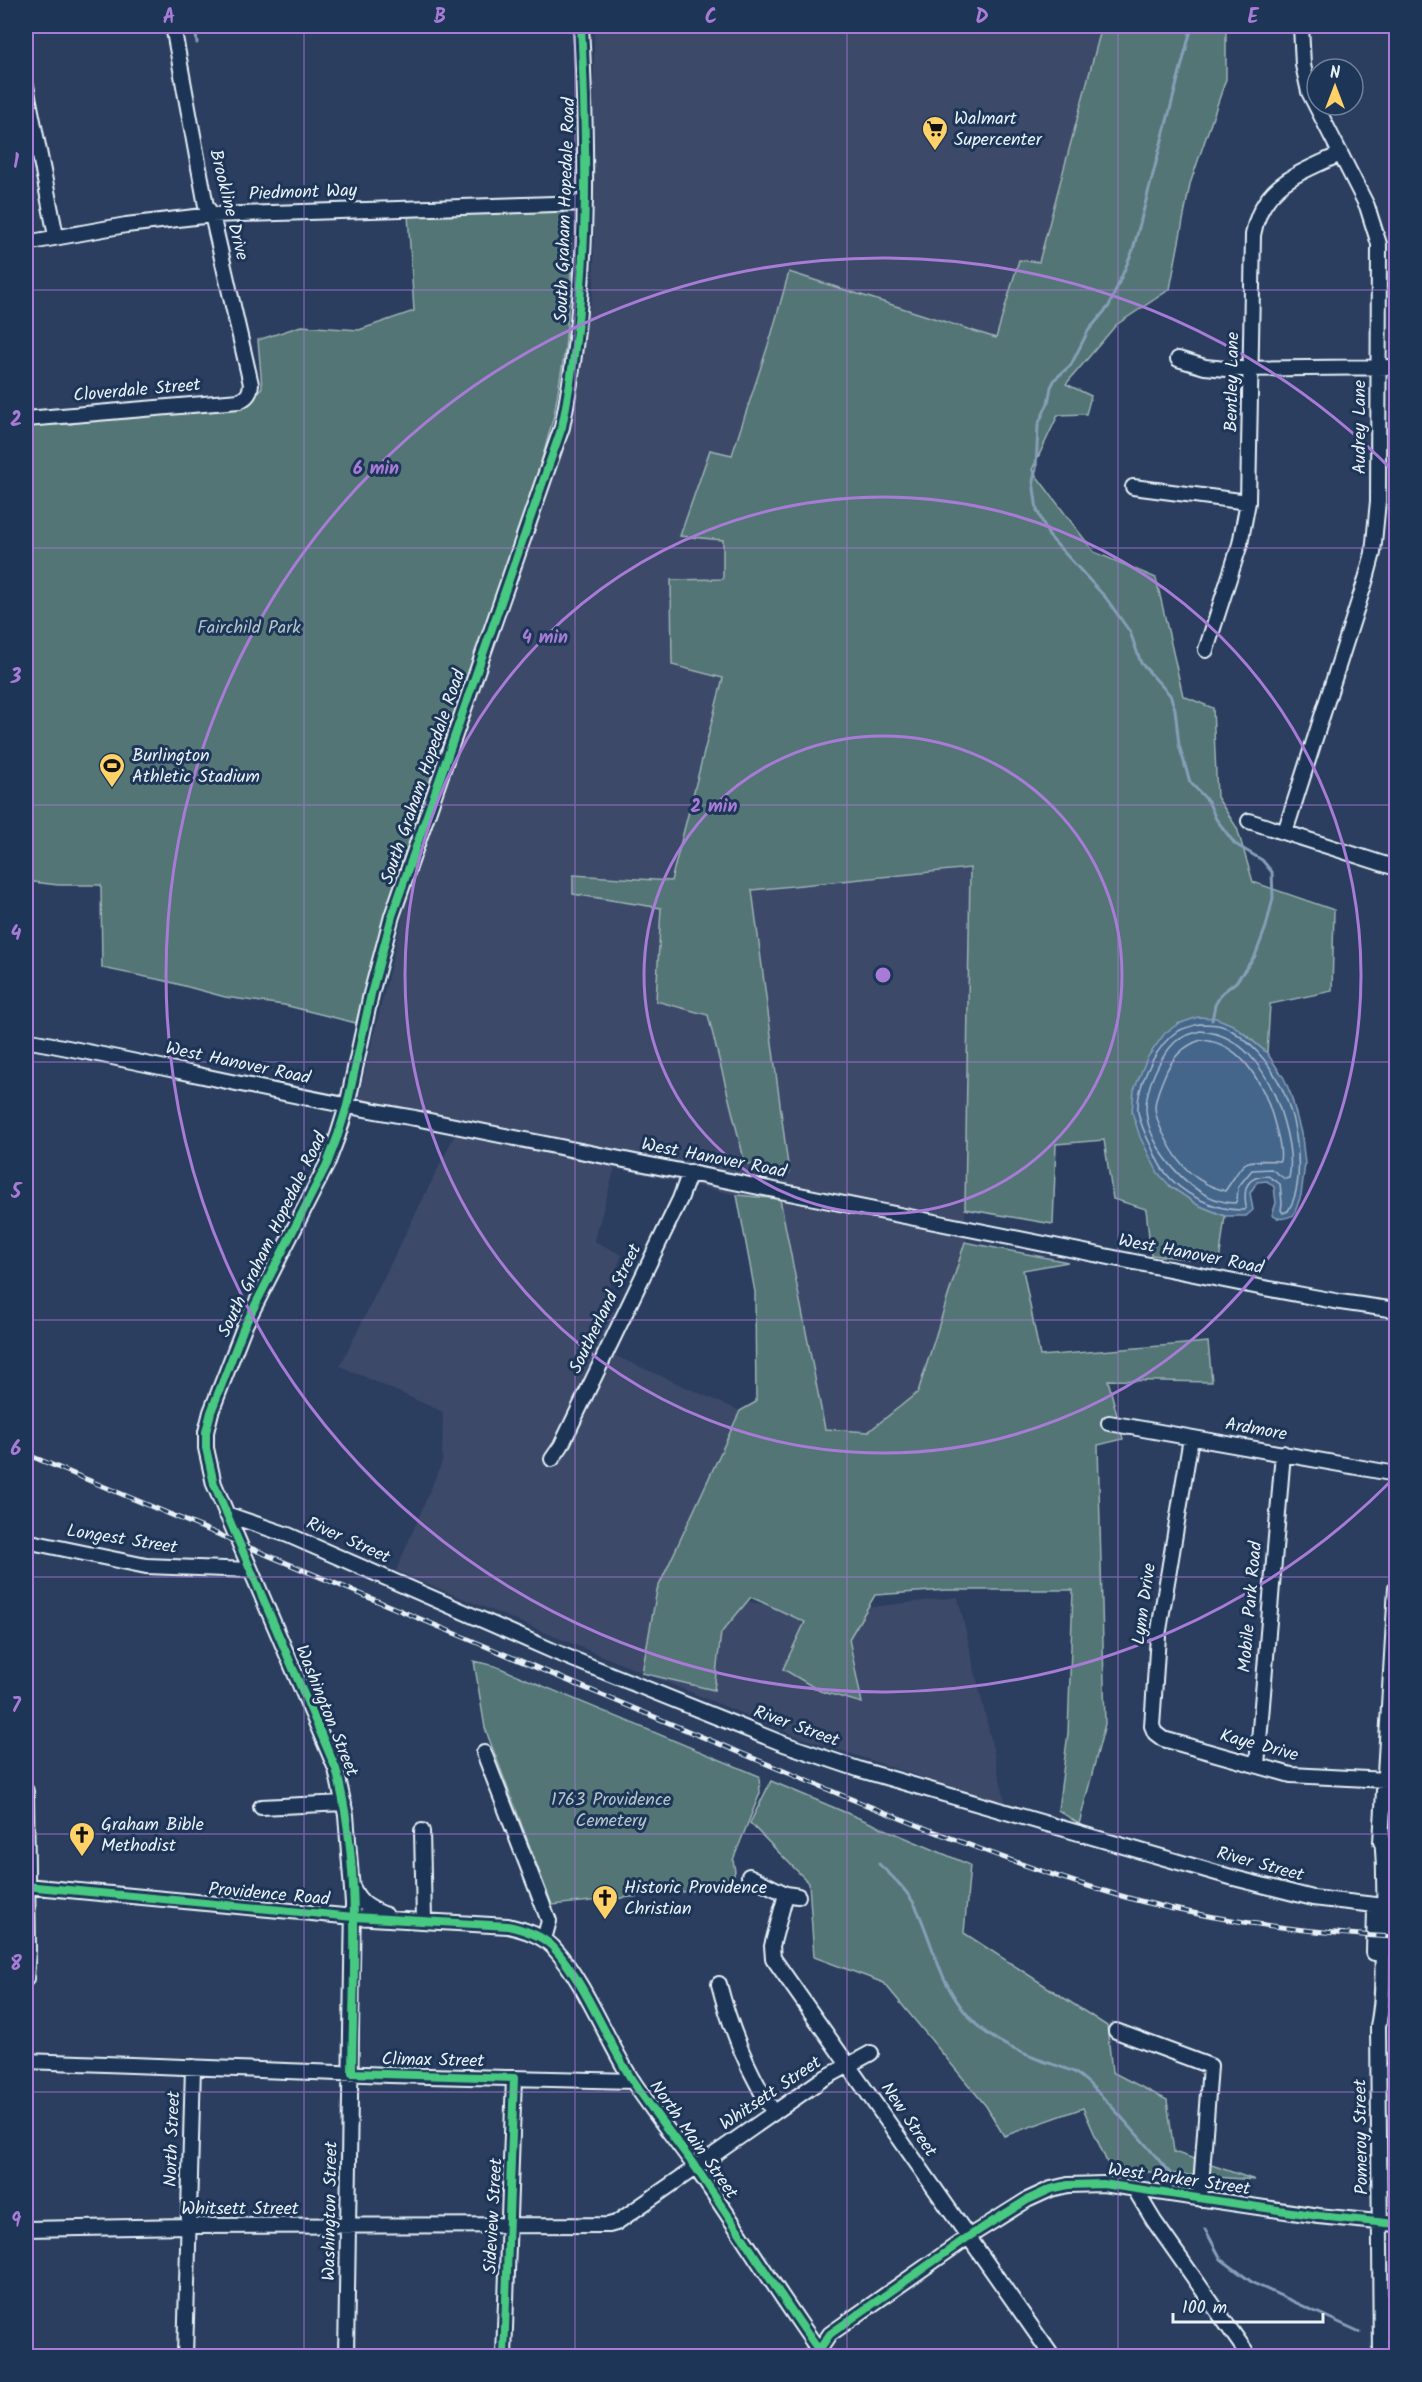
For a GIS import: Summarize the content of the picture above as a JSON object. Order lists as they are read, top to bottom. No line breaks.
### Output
{"streets":{"street":["Piedmont Way","Brookline Drive","South Graham Hopedale Road","Bentley Lane","Cloverdale Street","Audrey Lane","West Hanover Road","Southerland Street","Ardmore","Longest Street","River Street","Lynn Drive","Mobile Park Road","Washington Street","Kaye Drive","Providence Road","Climax Street","Whitsett Street","New Street","Pomeroy Street","North Street","North Main Street","West Parker Street","Sideview Street"]},"crossings":[["Piedmont Way","Brookline Drive"],["Piedmont Way","South Graham Hopedale Road"],["Brookline Drive","Cloverdale Street"],["South Graham Hopedale Road","West Hanover Road"],["South Graham Hopedale Road","River Street"],["South Graham Hopedale Road","Washington Street"],["Bentley Lane","Audrey Lane"],["West Hanover Road","Southerland Street"],["Ardmore","Lynn Drive"],["Ardmore","Mobile Park Road"],["Longest Street","Washington Street"],["River Street","Washington Street"],["River Street","Pomeroy Street"],["Lynn Drive","Kaye Drive"],["Mobile Park Road","Kaye Drive"],["Washington Street","Providence Road"],["Washington Street","Climax Street"],["Washington Street","Whitsett Street"],["Kaye Drive","Pomeroy Street"],["Providence Road","North Main Street"],["Climax Street","North Street"],["Climax Street","North Main Street"],["Climax Street","Sideview Street"],["Whitsett Street","New Street"],["Whitsett Street","North Street"],["Whitsett Street","North Main Street"],["Whitsett Street","Sideview Street"],["New Street","West Parker Street"],["Pomeroy Street","West Parker Street"],["North Main Street","West Parker Street"]],"parks":["Fairchild Park","1763 Providence Cemetery"],"places":{"supermarket":["Walmart Supercenter"],"sports":["Burlington Athletic Stadium"],"church":["Graham Bible Methodist","Historic Providence Christian"]},"scale_bar":"100 m","north":"top","grid":{"columns":["A","B","C","D","E"],"rows":["1","2","3","4","5","6","7","8","9"]},"rings":["6 min","4 min","2 min"]}
